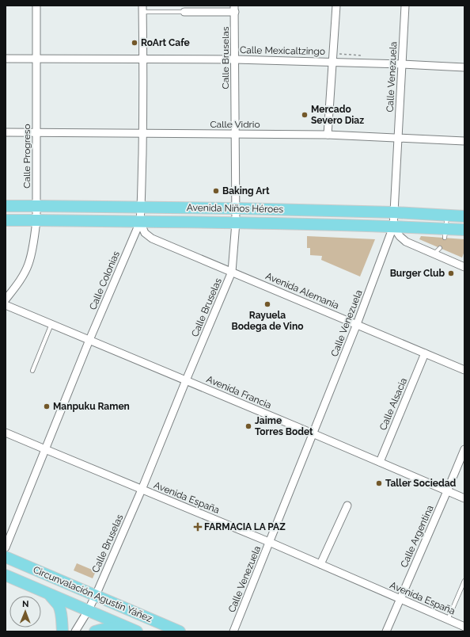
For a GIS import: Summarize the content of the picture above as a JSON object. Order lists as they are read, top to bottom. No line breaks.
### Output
{"streets":{"main road":["Avenida Niños Héroes","Circunvalación Agustín Yáñez"],"street":["Calle Mexicaltzingo","Calle Bruselas","Calle Venezuela","Calle Vidrio","Calle Progreso","Calle Colonias","Avenida Alemania","Avenida Francia","Calle Alsacia","Avenida España","Calle Argentina"]},"crossings":[["Calle Mexicaltzingo","Calle Bruselas"],["Calle Mexicaltzingo","Calle Venezuela"],["Calle Mexicaltzingo","Calle Progreso"],["Calle Mexicaltzingo","Calle Colonias"],["Calle Bruselas","Calle Vidrio"],["Calle Bruselas","Avenida Niños Héroes"],["Calle Bruselas","Avenida Alemania"],["Calle Bruselas","Avenida Francia"],["Calle Bruselas","Avenida España"],["Calle Bruselas","Circunvalación Agustín Yáñez"],["Calle Venezuela","Calle Vidrio"],["Calle Venezuela","Avenida Niños Héroes"],["Calle Venezuela","Avenida Alemania"],["Calle Venezuela","Avenida Francia"],["Calle Venezuela","Avenida España"],["Calle Vidrio","Calle Progreso"],["Calle Vidrio","Calle Colonias"],["Calle Progreso","Avenida Niños Héroes"],["Avenida Niños Héroes","Calle Colonias"],["Avenida Niños Héroes","Avenida Alemania"],["Calle Colonias","Avenida Alemania"],["Calle Colonias","Avenida Francia"],["Calle Colonias","Avenida España"],["Avenida Alemania","Calle Alsacia"],["Avenida Francia","Calle Alsacia"],["Avenida Francia","Calle Argentina"],["Avenida España","Calle Argentina"]],"places":{"other":["RoArt Cafe","Mercado Severo Diaz","Baking Art","Burger Club","Rayuela Bodega de Vino","Manpuku Ramen","Jaime Torres Bodet","Taller Sociedad"],"health":["FARMACIA LA PAZ"]},"north":"top"}
